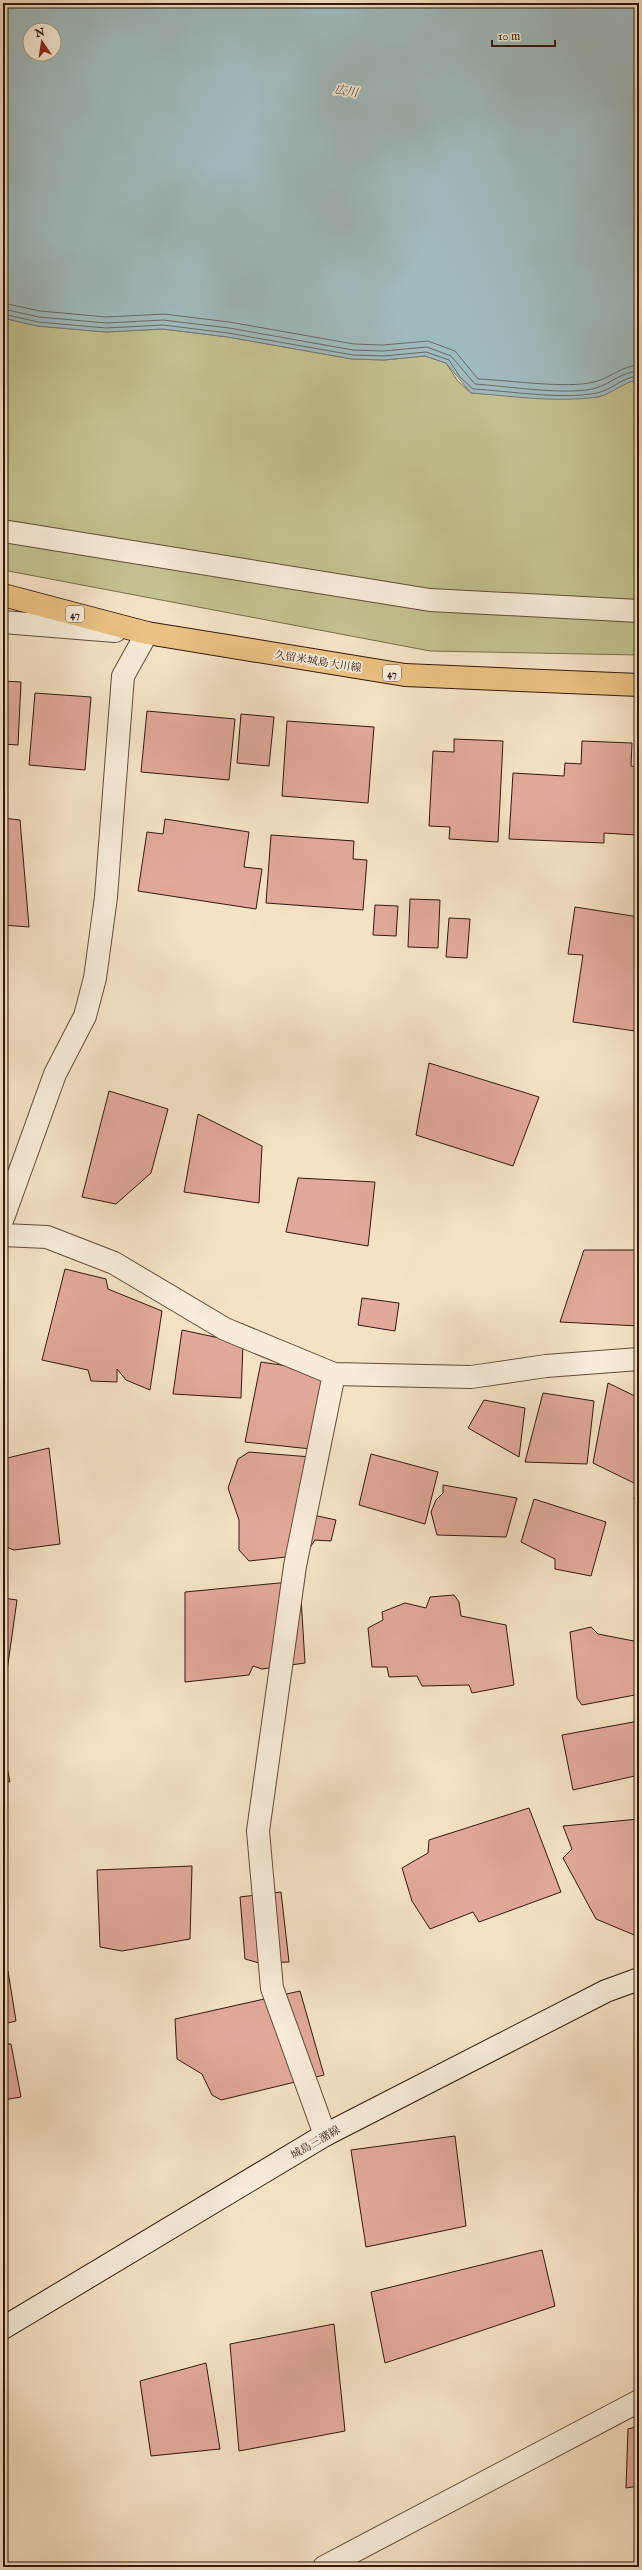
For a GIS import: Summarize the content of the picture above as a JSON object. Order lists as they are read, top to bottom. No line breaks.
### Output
{"streets":{"main road":["47","久留米城島大川線"],"street":["城島三潴線"]},"water":["広川"],"scale_bar":"10 m","north":"top"}
